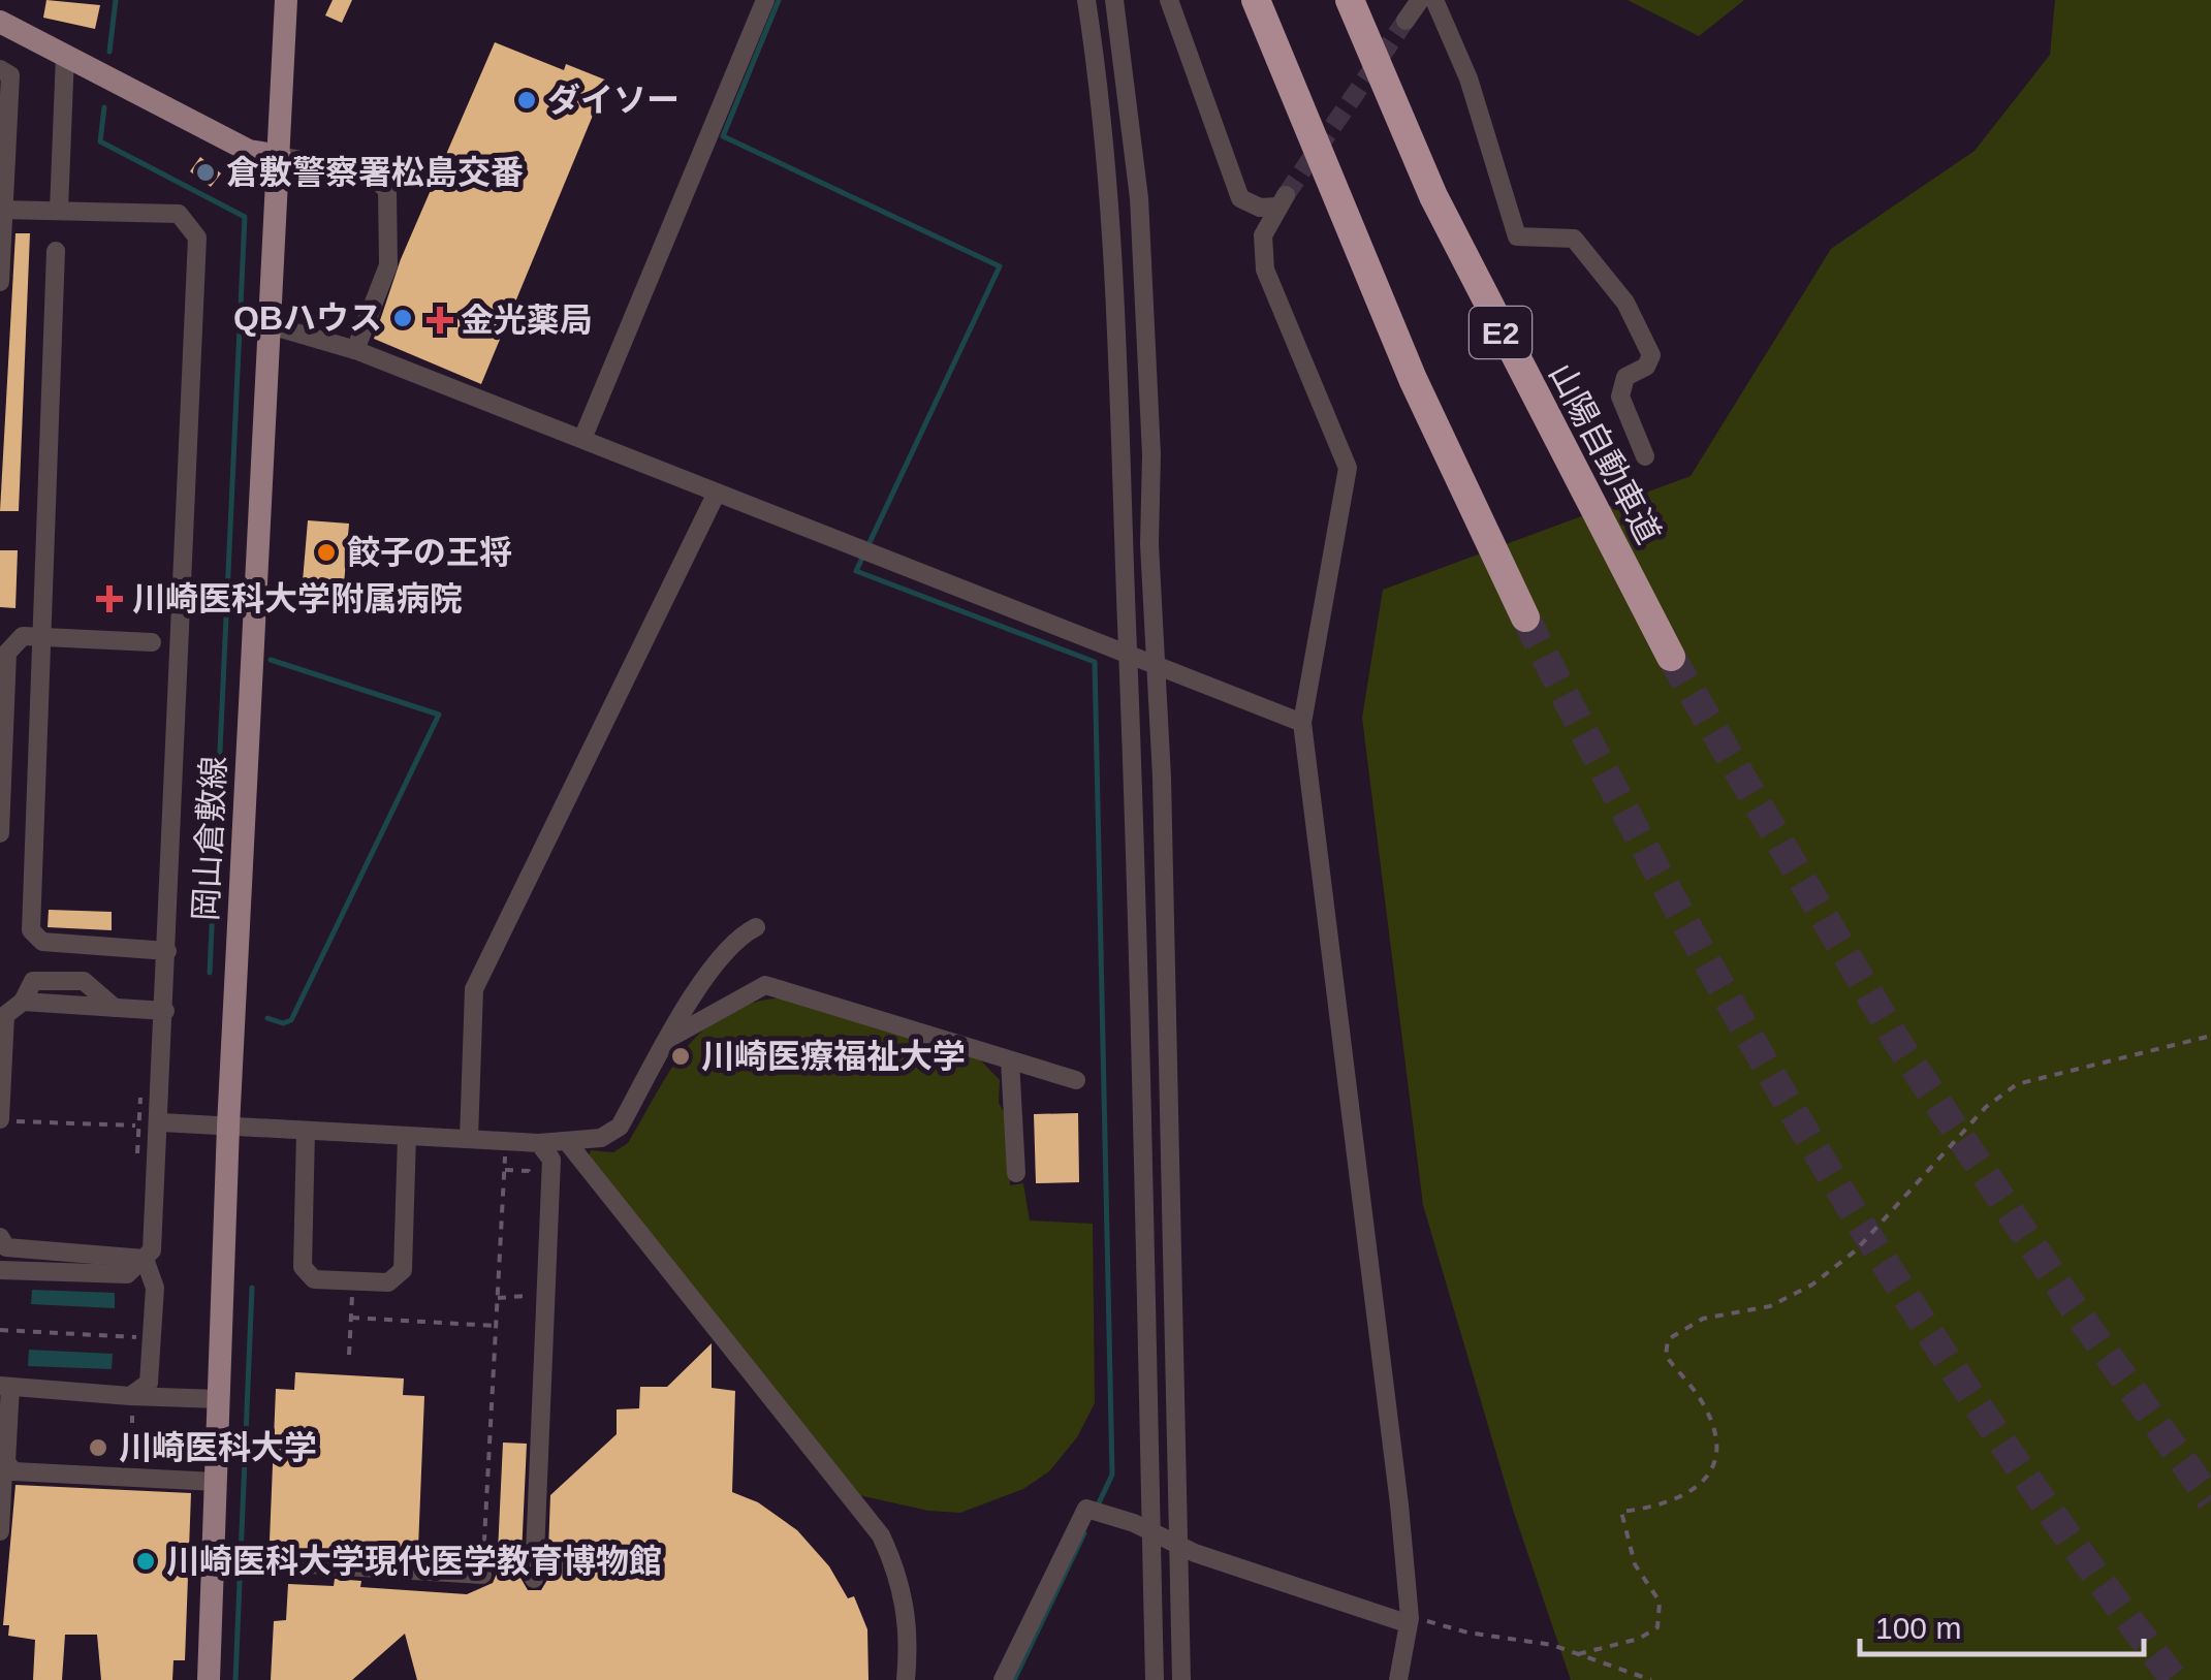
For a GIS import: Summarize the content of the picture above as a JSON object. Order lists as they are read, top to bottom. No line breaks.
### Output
{"streets":{"highway":["E2","山陽自動車道"],"main road":["岡山倉敷線"]},"places":{"other":["ダイソー","倉敷警察署松島交番","QBハウス","餃子の王将","川崎医療福祉大学","川崎医科大学","川崎医科大学現代医学教育博物館"],"health":["金光薬局","川崎医科大学附属病院"]},"scale_bar":"100 m"}
